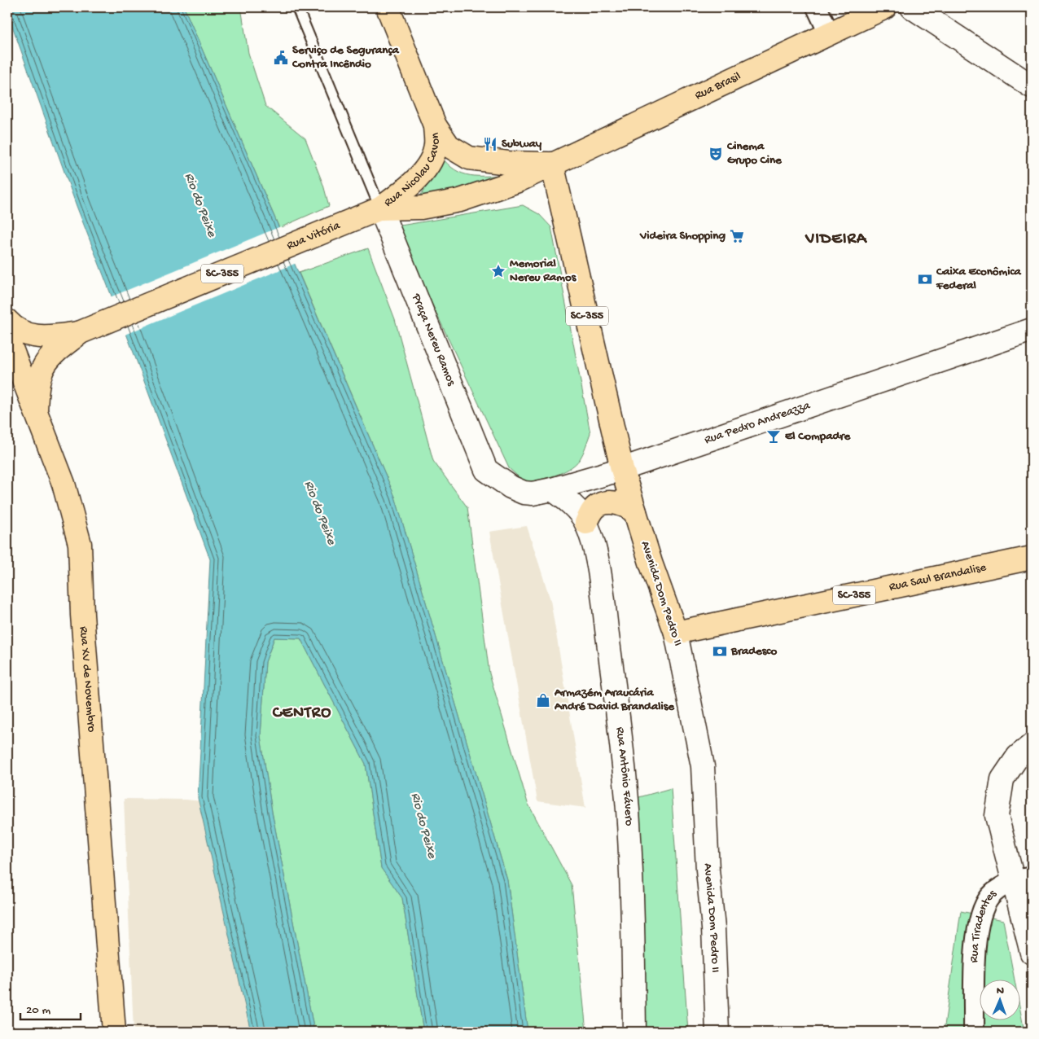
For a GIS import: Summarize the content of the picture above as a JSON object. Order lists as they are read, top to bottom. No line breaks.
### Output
{"streets":{"main road":["Rua Brasil","Rua Nicolau Cavon","Rua Vitória","SC-355","Praça Nereu Ramos","Rua Pedro Andreazza","Rua Saul Brandalise","Avenida Dom Pedro II","Rua XV de Novembro","Rua Antônio Fávero"],"street":["Rua Tiradentes"]},"crossings":[["Rua Brasil","Rua Nicolau Cavon"],["Rua Brasil","Rua Vitória"],["Rua Brasil","Avenida Dom Pedro II"],["Rua Nicolau Cavon","Rua Vitória"],["Rua Nicolau Cavon","Praça Nereu Ramos"],["Rua Nicolau Cavon","Avenida Dom Pedro II"],["Rua Vitória","Praça Nereu Ramos"],["Rua Vitória","Avenida Dom Pedro II"],["Rua Vitória","Rua XV de Novembro"],["Praça Nereu Ramos","Rua Pedro Andreazza"],["Rua Pedro Andreazza","Avenida Dom Pedro II"],["Rua Pedro Andreazza","Rua Antônio Fávero"],["Rua Saul Brandalise","Avenida Dom Pedro II"]],"districts":["VIDEIRA","CENTRO"],"water":["Rio do Peixe"],"places":{"public building":["Serviço de Segurança Contra Incêndio"],"restaurant":["Subway"],"theatre":["Cinema Grupo Cine"],"supermarket":["Videira Shopping"],"place":["Memorial Nereu Ramos"],"bank":["Caixa Econômica Federal","Bradesco"],"bar":["El Compadre"],"shop":["Armazém Araucária André David Brandalise"]},"scale_bar":"20 m","north":"top"}
